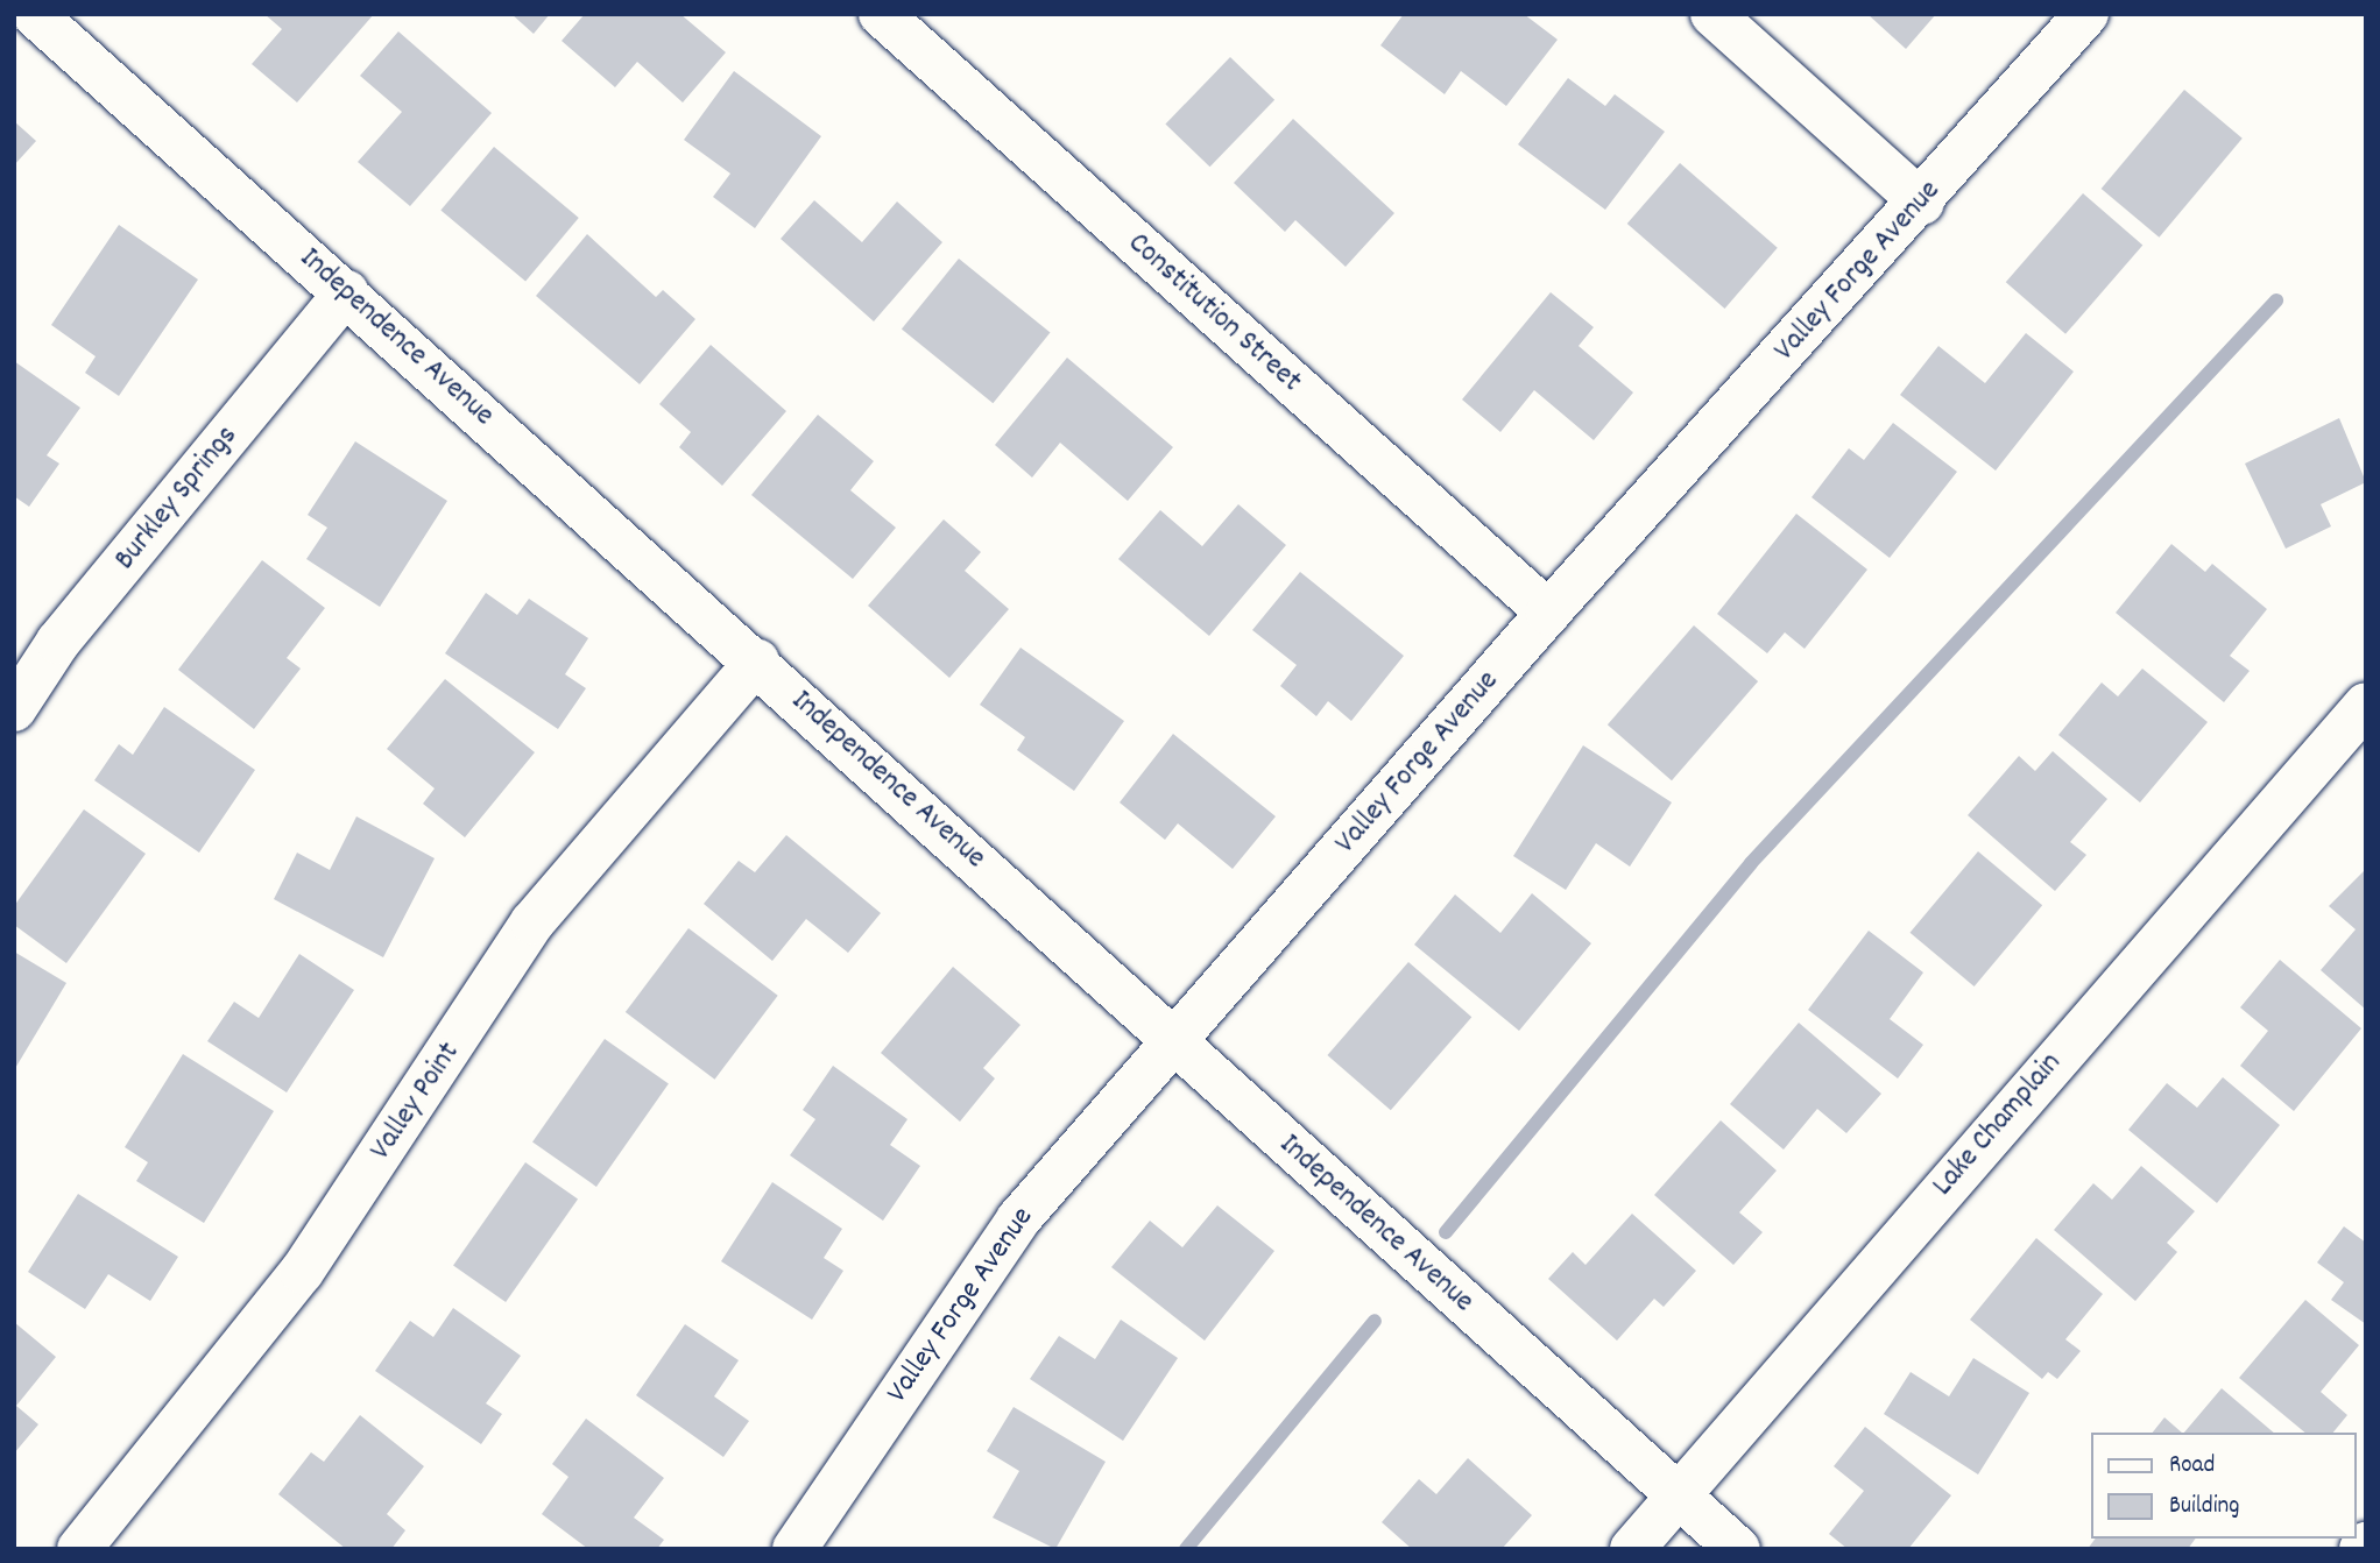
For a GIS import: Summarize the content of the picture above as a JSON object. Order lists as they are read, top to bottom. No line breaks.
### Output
{"streets":{"street":["Valley Forge Avenue","Constitution Street","Independence Avenue","Burkley Springs","Valley Point","Lake Champlain"]},"crossings":[["Valley Forge Avenue","Constitution Street"],["Valley Forge Avenue","Independence Avenue"],["Independence Avenue","Burkley Springs"],["Independence Avenue","Valley Point"],["Independence Avenue","Lake Champlain"]],"legend":["Road","Building"]}
